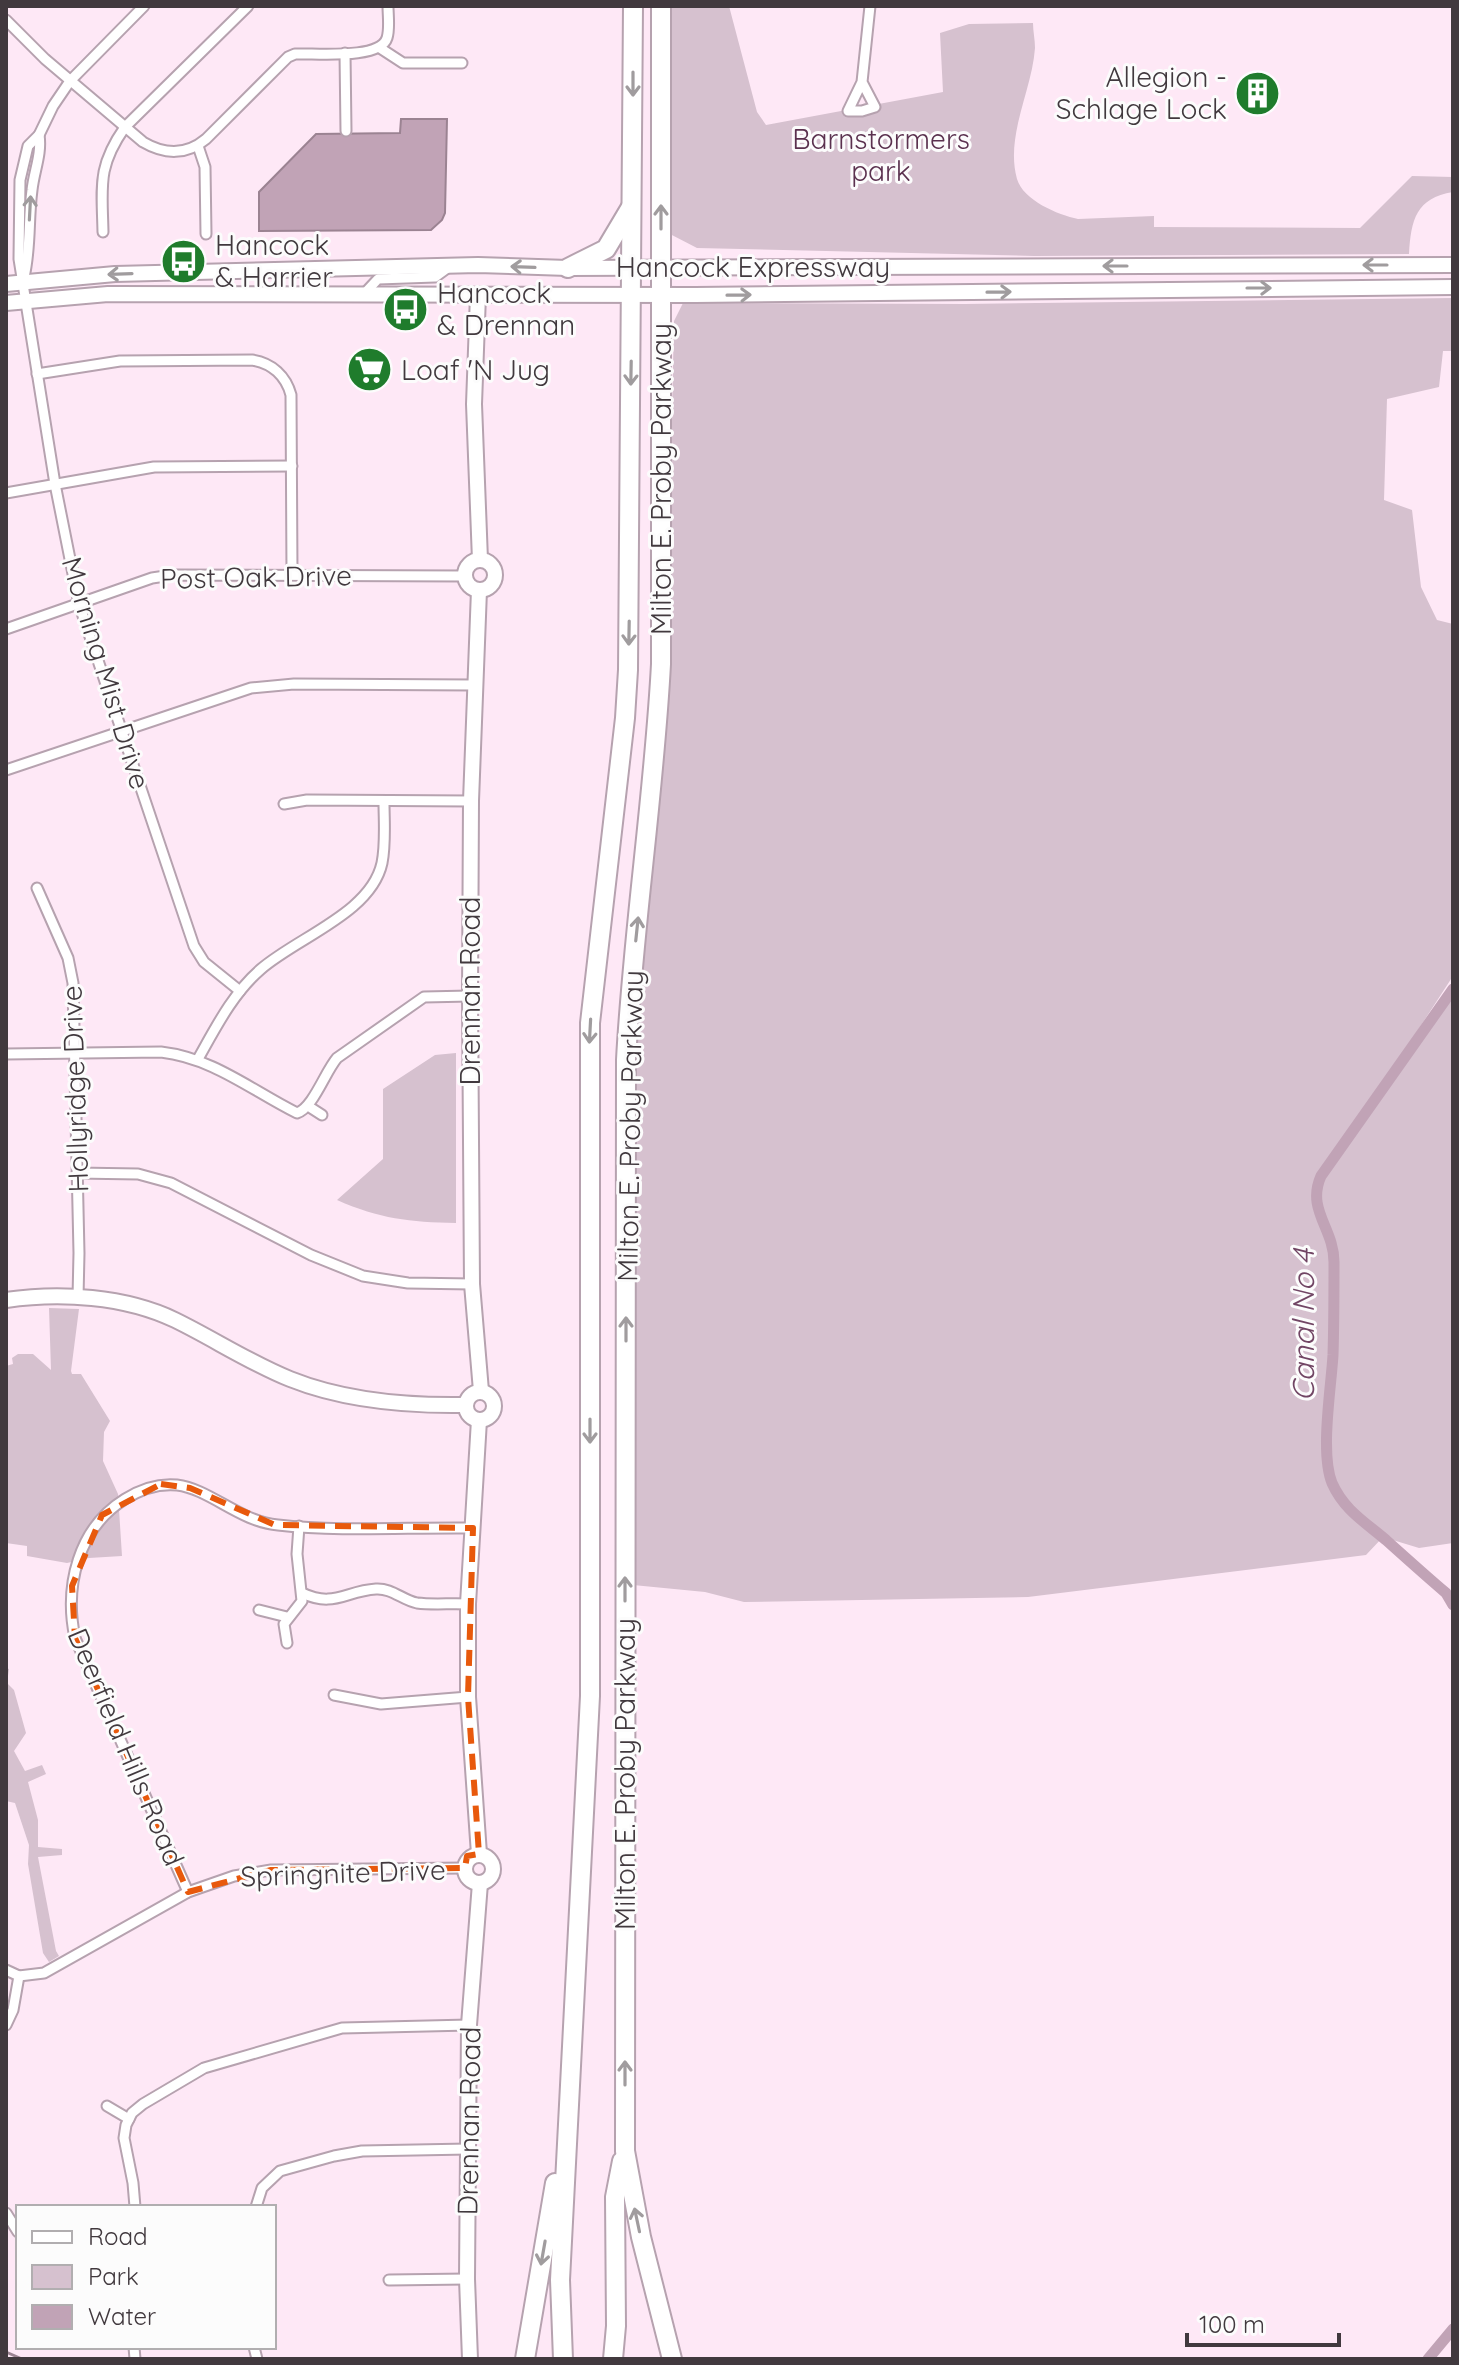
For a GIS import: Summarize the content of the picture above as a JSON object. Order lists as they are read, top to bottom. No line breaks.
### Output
{"streets":{"highway":["Milton E. Proby Parkway"],"main road":["Hancock Expressway","Drennan Road"],"street":["Post Oak Drive","Morning Mist Drive","Hollyridge Drive","Deerfield Hills Road","Springnite Drive"]},"crossings":[["Hancock Expressway","Milton E. Proby Parkway"],["Hancock Expressway","Morning Mist Drive"],["Post Oak Drive","Morning Mist Drive"],["Post Oak Drive","Drennan Road"],["Drennan Road","Springnite Drive"],["Deerfield Hills Road","Springnite Drive"]],"water":["Canal No 4"],"parks":["Barnstormers park"],"places":{"building":["Allegion - Schlage Lock"],"bus stop":["Hancock & Harrier","Hancock & Drennan"],"supermarket":["Loaf 'N Jug"]},"legend":["Road","Park","Water"],"scale_bar":"100 m"}
